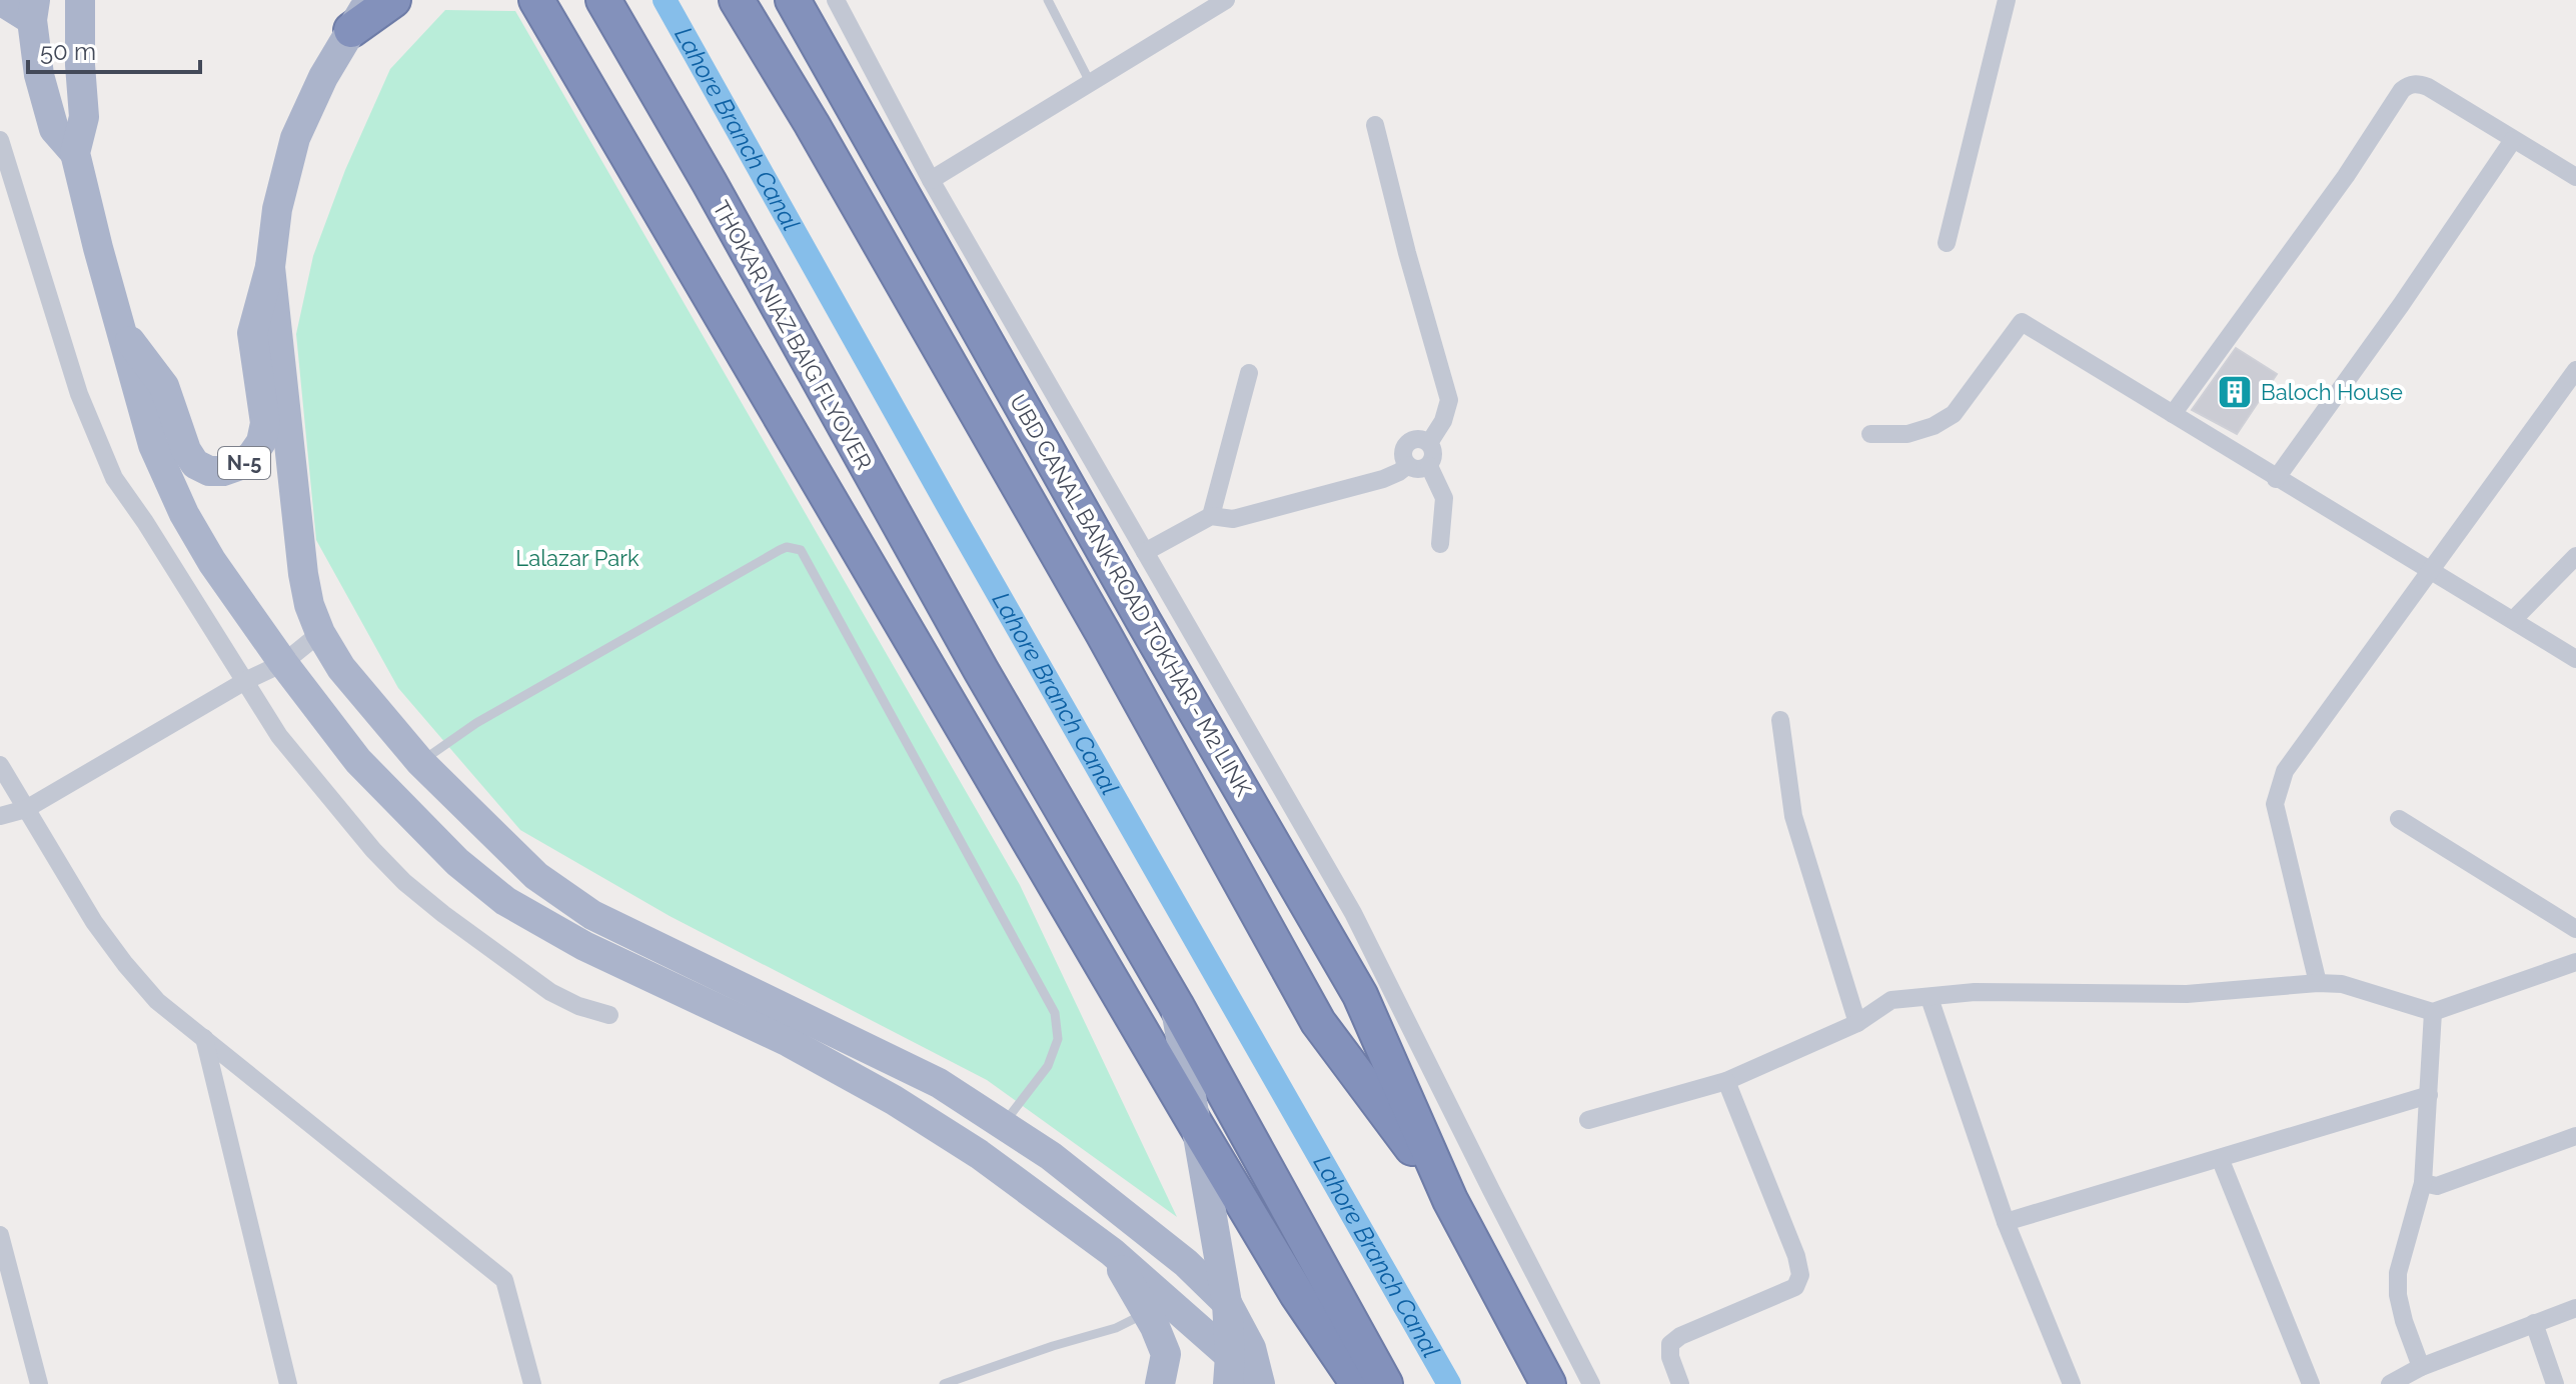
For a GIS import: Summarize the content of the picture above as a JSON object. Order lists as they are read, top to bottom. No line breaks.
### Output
{"streets":{"highway":["THOKAR NIAZ BAIG FLYOVER","UBD CANAL BANK ROAD TOKHAR - M2 LINK"],"main road":["N-5"]},"water":["Lahore Branch Canal"],"parks":["Lalazar Park"],"places":{"building":["Baloch House"]},"scale_bar":"50 m"}
